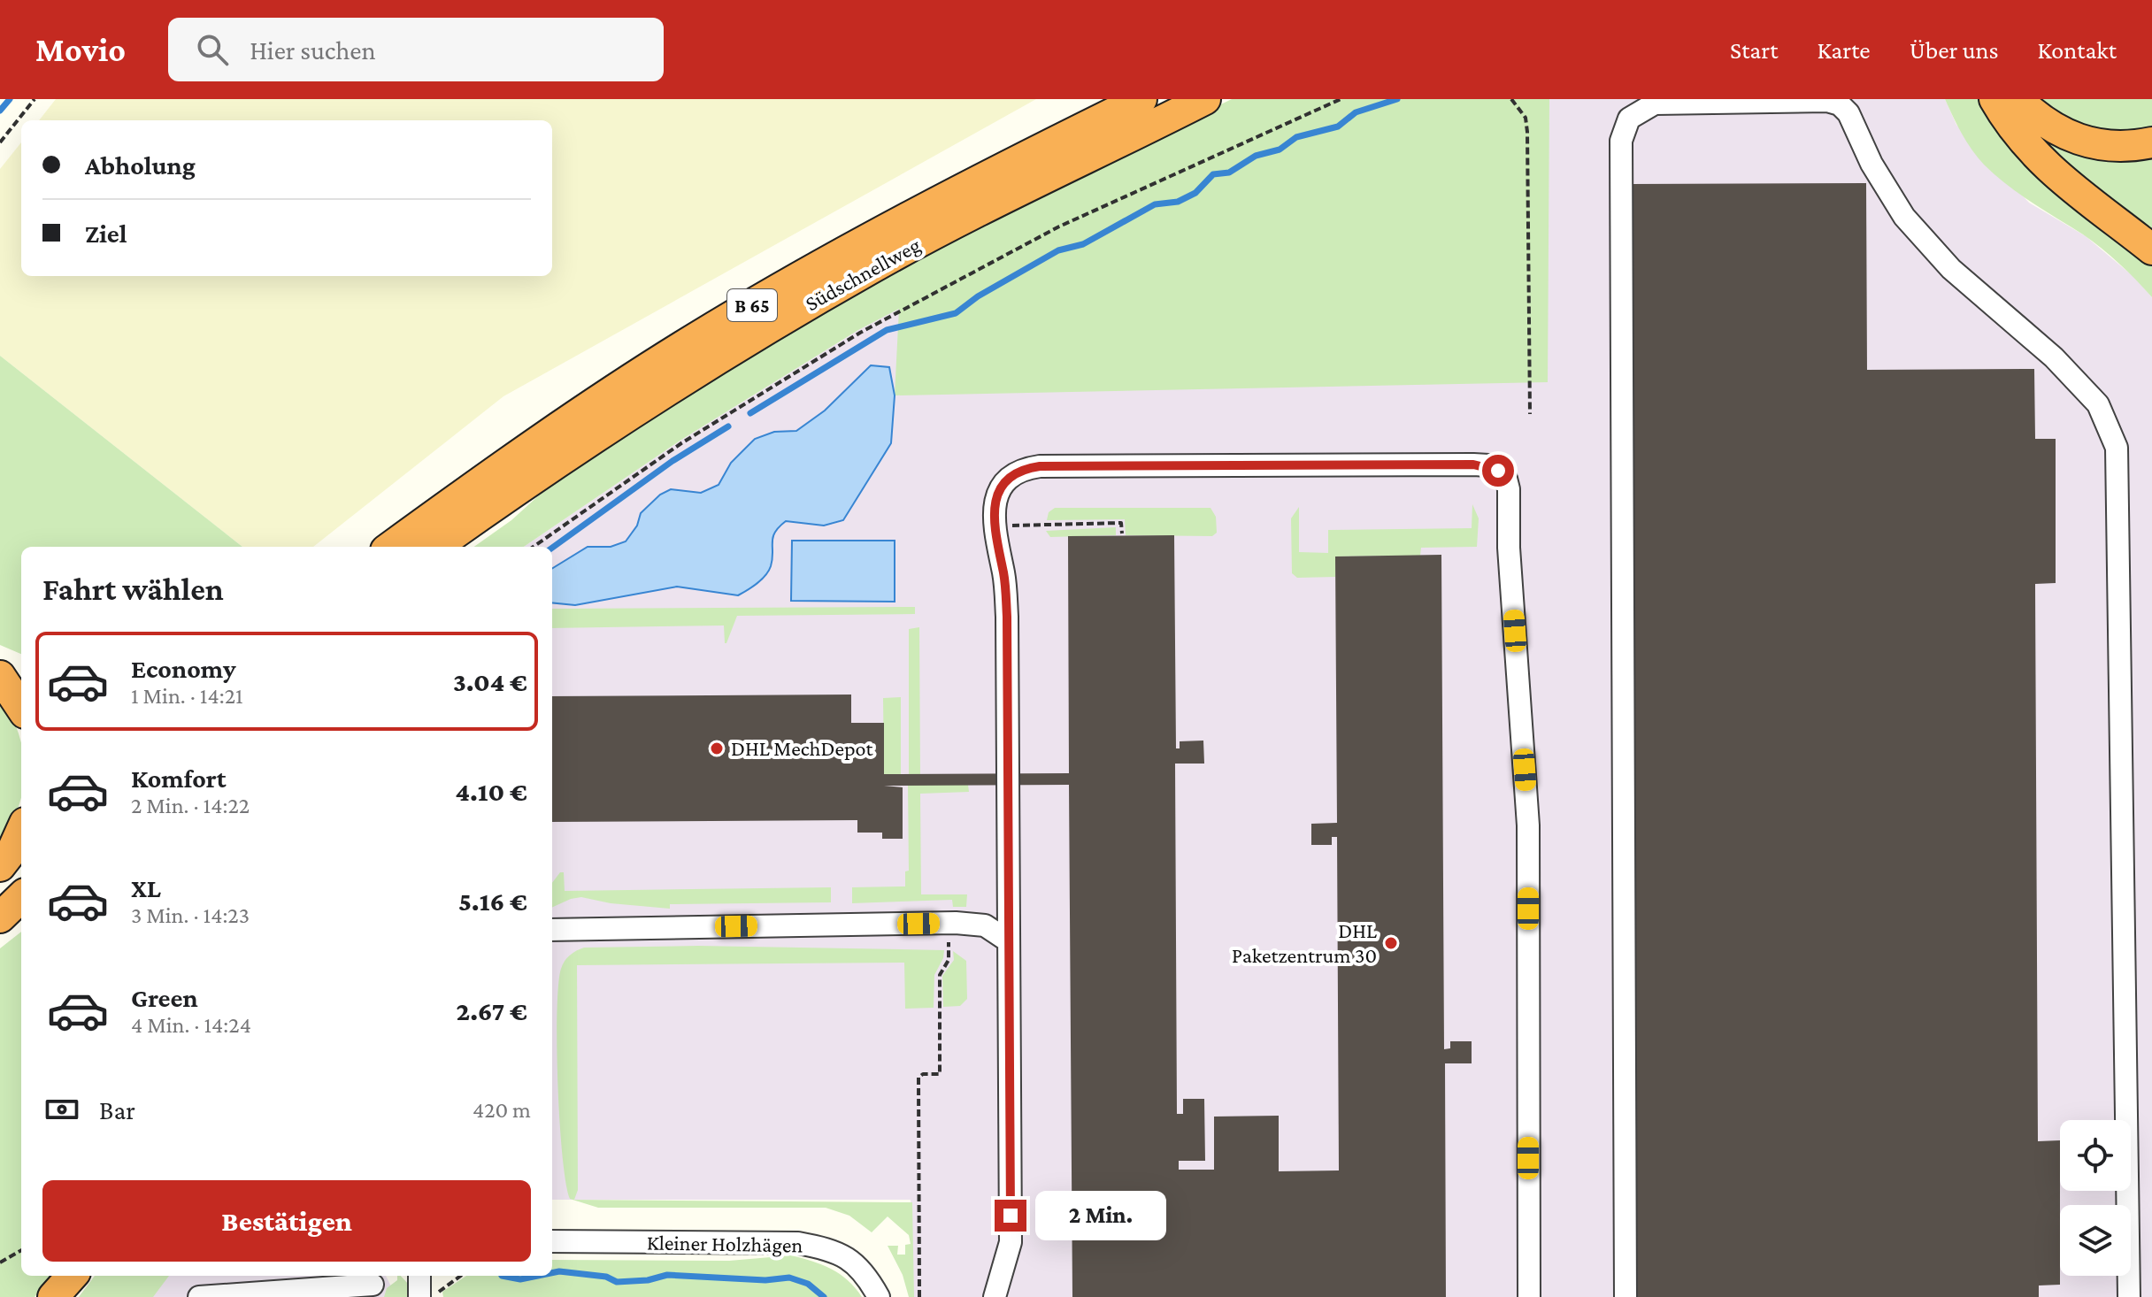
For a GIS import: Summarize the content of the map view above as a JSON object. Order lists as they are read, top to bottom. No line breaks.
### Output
{"streets":{"highway":["Südschnellweg","B 65"],"street":["Kleiner Holzhägen"]},"places":["DHL MechDepot","DHL Paketzentrum 30"],"page":{"header":"Movio","search":"Hier suchen","nav":["Start","Karte","Über uns","Kontakt"],"banner":["Abholung","Ziel"],"heading":"Fahrt wählen","list":[{"name":"Economy","note":"1 Min. · 14:21","value":"3.04 €"},{"name":"Komfort","note":"2 Min. · 14:22","value":"4.10 €"},{"name":"XL","note":"3 Min. · 14:23","value":"5.16 €"},{"name":"Green","note":"4 Min. · 14:24","value":"2.67 €"}],"pay":["Bar","420 m"],"buttons":"Bestätigen","bubble":"2 Min."}}
